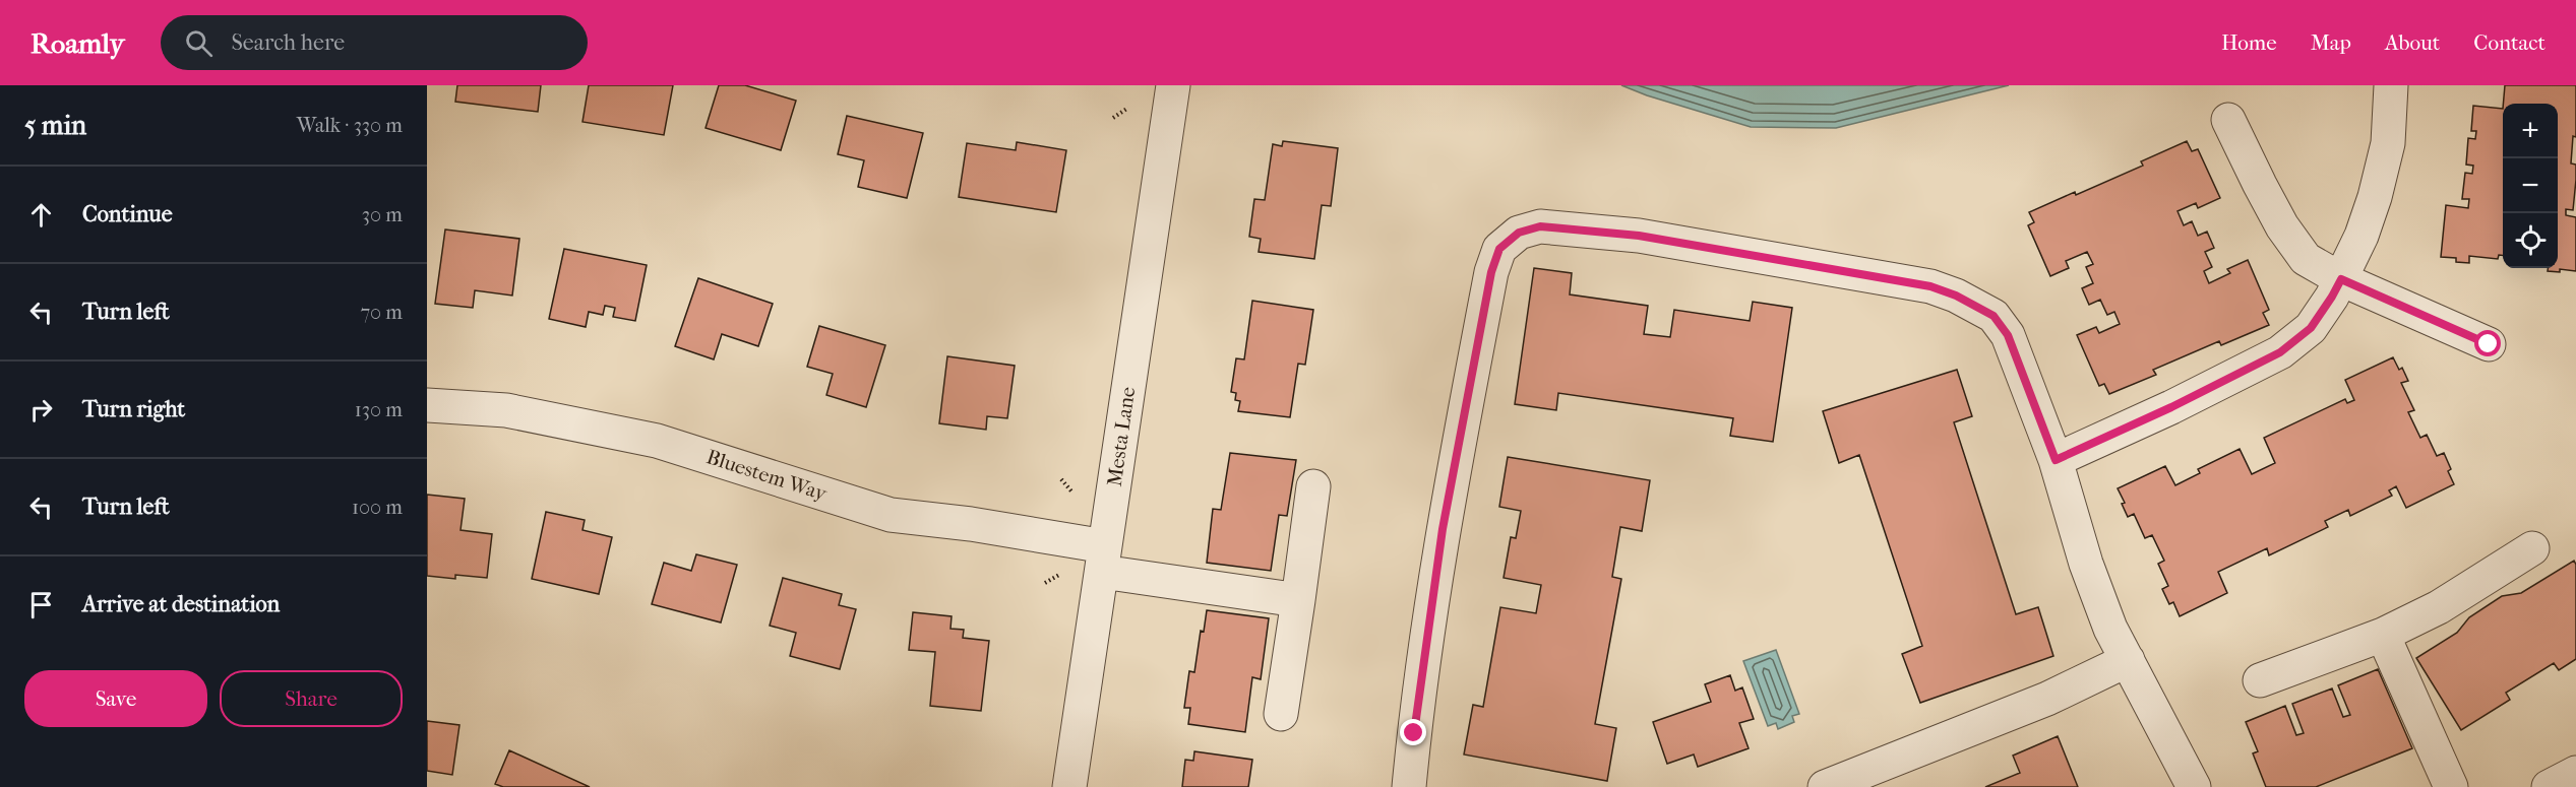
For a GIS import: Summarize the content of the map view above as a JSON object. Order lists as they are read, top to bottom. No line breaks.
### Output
{"streets":{"street":["Mesta Lane","Bluestem Way"]},"crossings":[["Mesta Lane","Bluestem Way"]],"page":{"header":"Roamly","search":"Search here","nav":["Home","Map","About","Contact"],"heading":["5 min","Walk · 330 m"],"map_buttons":["+","−"],"list":[["Continue","30 m"],["Turn left","70 m"],["Turn right","130 m"],["Turn left","100 m"],"Arrive at destination"],"buttons":["Save","Share"]}}
